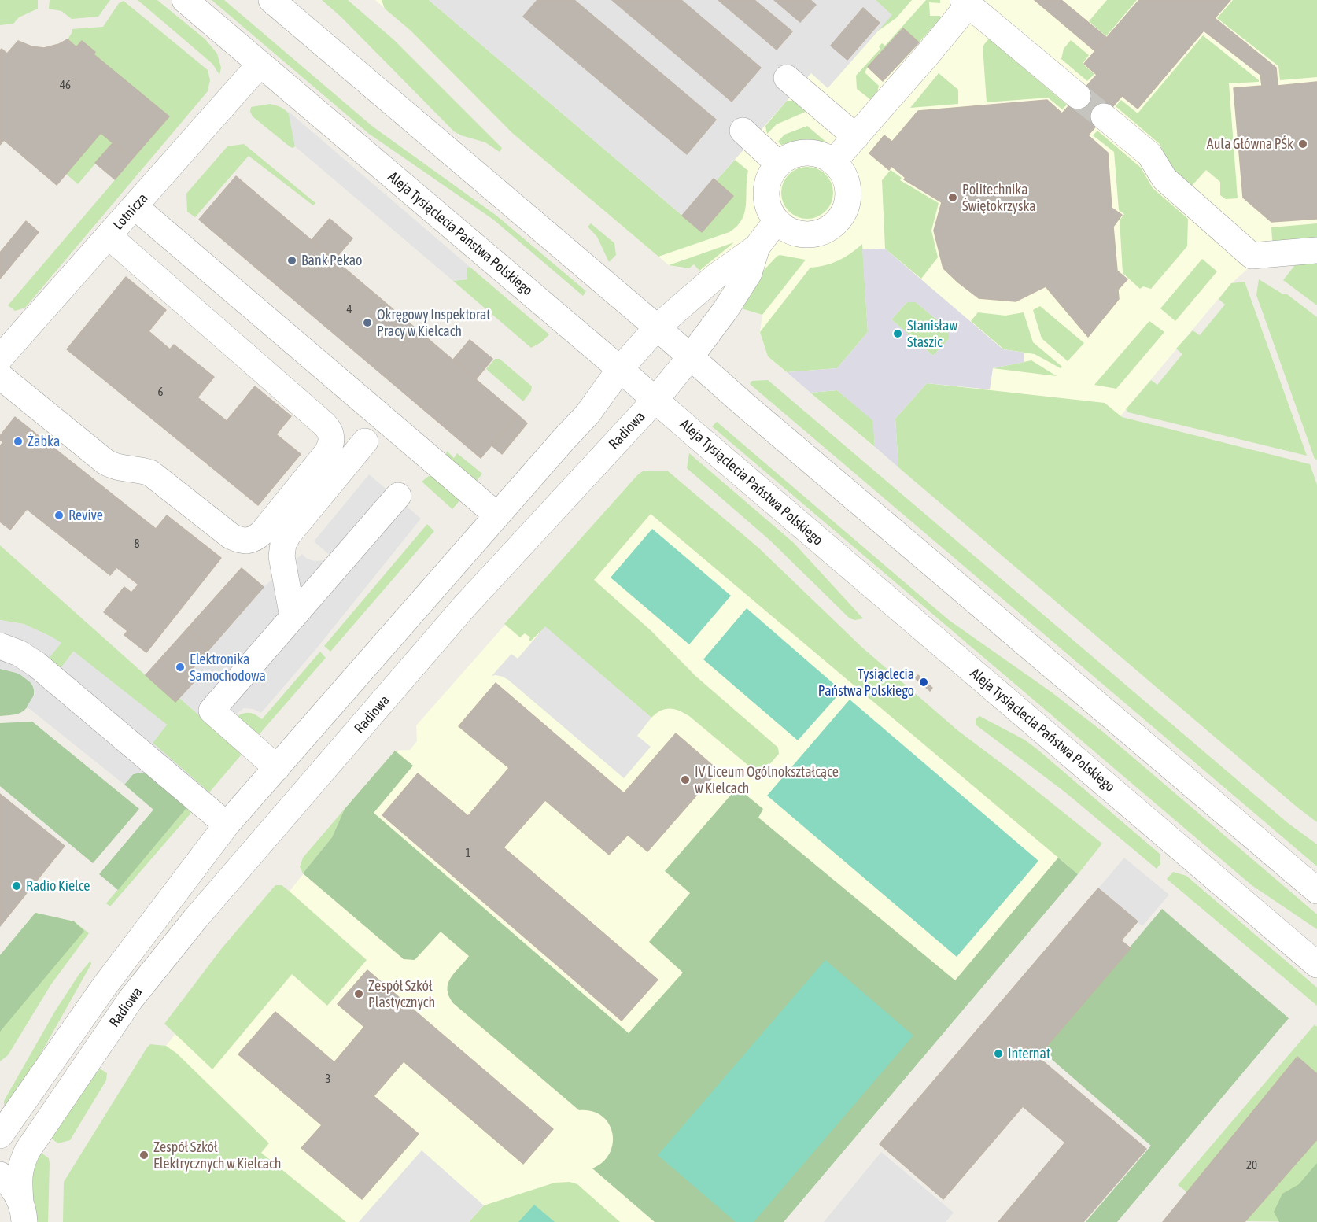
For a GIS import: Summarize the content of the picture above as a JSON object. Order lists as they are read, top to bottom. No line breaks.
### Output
{"streets":{"street":["Lotnicza","Aleja Tysiąclecia Państwa Polskiego","Radiowa"]},"crossings":[["Lotnicza","Aleja Tysiąclecia Państwa Polskiego"],["Aleja Tysiąclecia Państwa Polskiego","Radiowa"]],"places":["Aula Główna PŚk","Politechnika Świętokrzyska","Bank Pekao","Okręgowy Inspektorat Pracy w Kielcach","Stanisław Staszic","Żabka","Revive","Elektronika Samochodowa","Tysiąclecia Państwa Polskiego","IV Liceum Ogólnokształcące w Kielcach","Radio Kielce","Zespół Szkół Plastycznych","Internat","Zespół Szkół Elektrycznych w Kielcach"],"house_numbers":["46","4","6","8","1","3","20"]}
